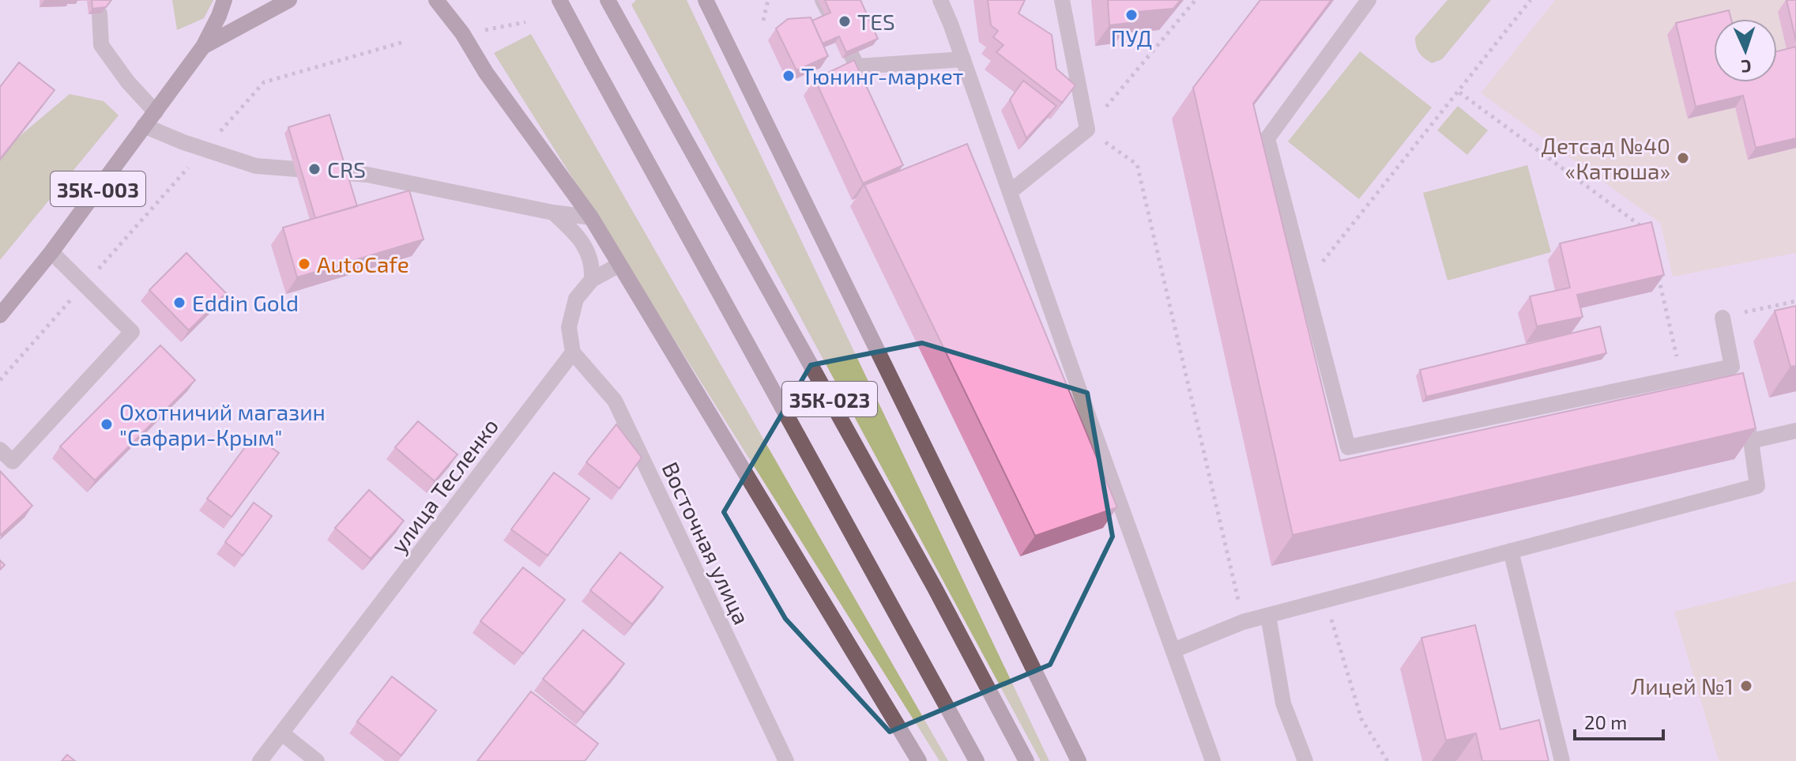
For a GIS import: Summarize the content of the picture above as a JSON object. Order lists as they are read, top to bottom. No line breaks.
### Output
{"streets":{"main road":["35К-003","35К-023"],"street":["улица Тесленко","Восточная улица"]},"crossings":[["улица Тесленко","Восточная улица"]],"places":["ПУД","TES","Тюнинг-маркет","Детсад №40 «Катюша»","CRS","AutoCafe","Eddin Gold","Охотничий магазин \"Сафари-Крым\"","Лицей №1"],"scale_bar":"20 m","north":"bottom"}
